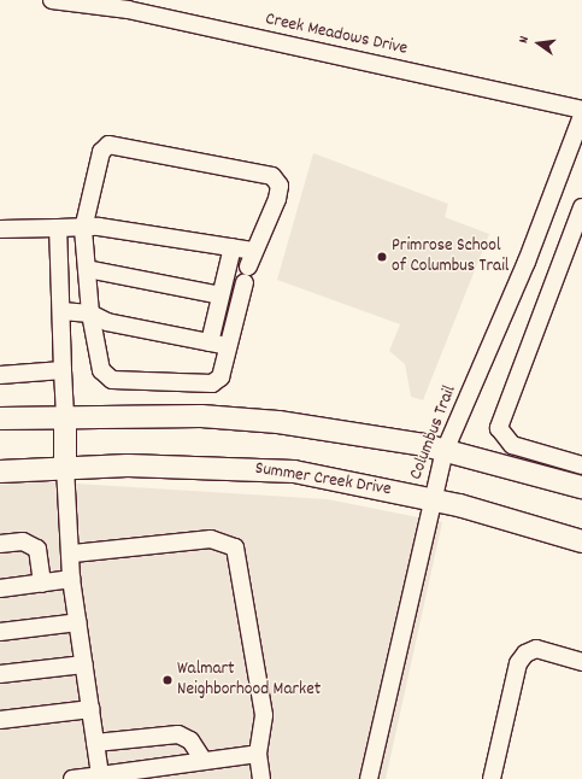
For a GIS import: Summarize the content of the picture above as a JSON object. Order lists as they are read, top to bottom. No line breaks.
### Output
{"streets":{"main road":["Summer Creek Drive"],"street":["Creek Meadows Drive","Columbus Trail"]},"crossings":[["Columbus Trail","Summer Creek Drive"]],"places":["Primrose School of Columbus Trail","Walmart Neighborhood Market"],"north":"left"}
